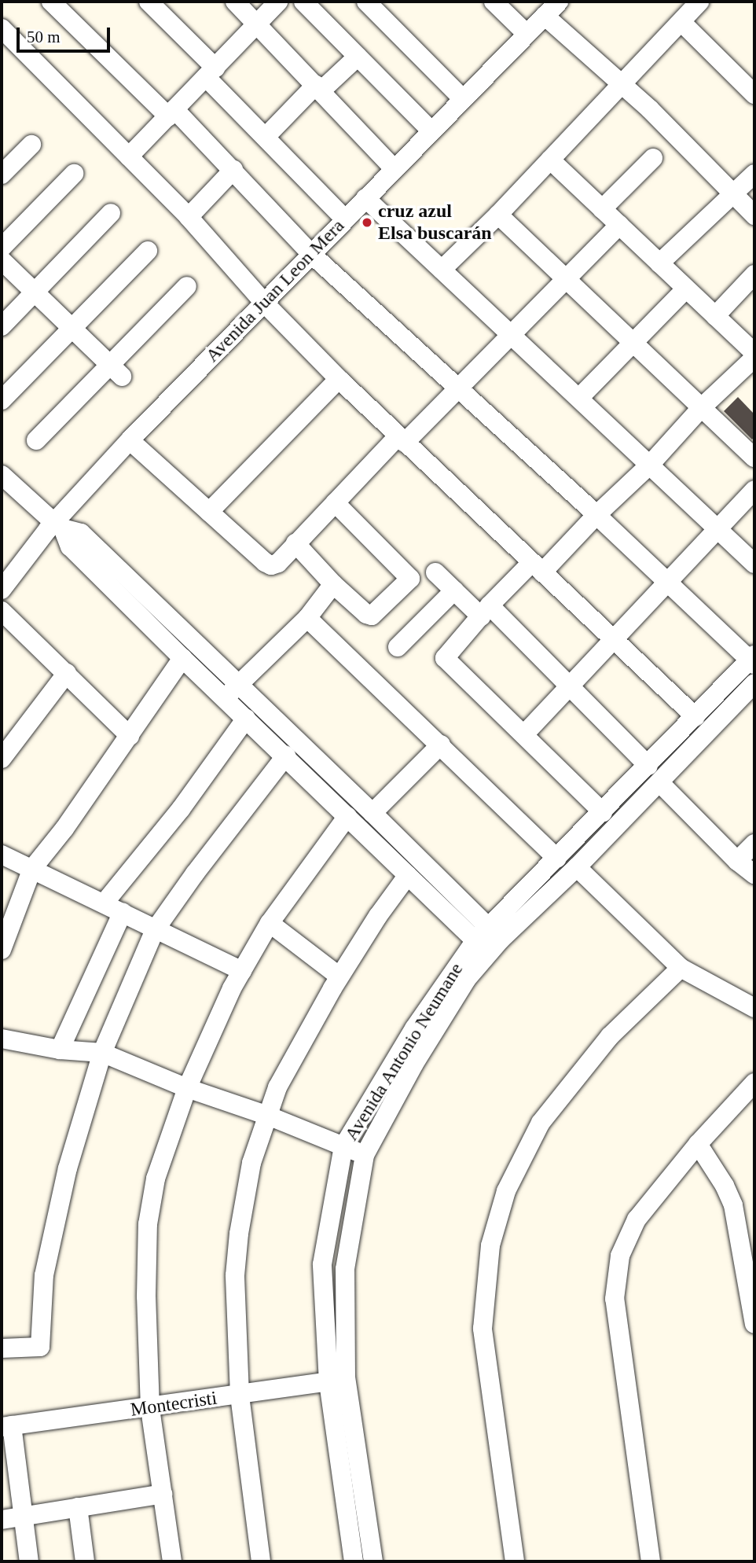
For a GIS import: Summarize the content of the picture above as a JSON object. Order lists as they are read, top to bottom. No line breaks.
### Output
{"streets":{"street":["Avenida Juan Leon Mera","Avenida Antonio Neumane","Montecristi"]},"crossings":[["Avenida Antonio Neumane","Montecristi"]],"places":["cruz azul Elsa buscarán"],"scale_bar":"50 m"}
